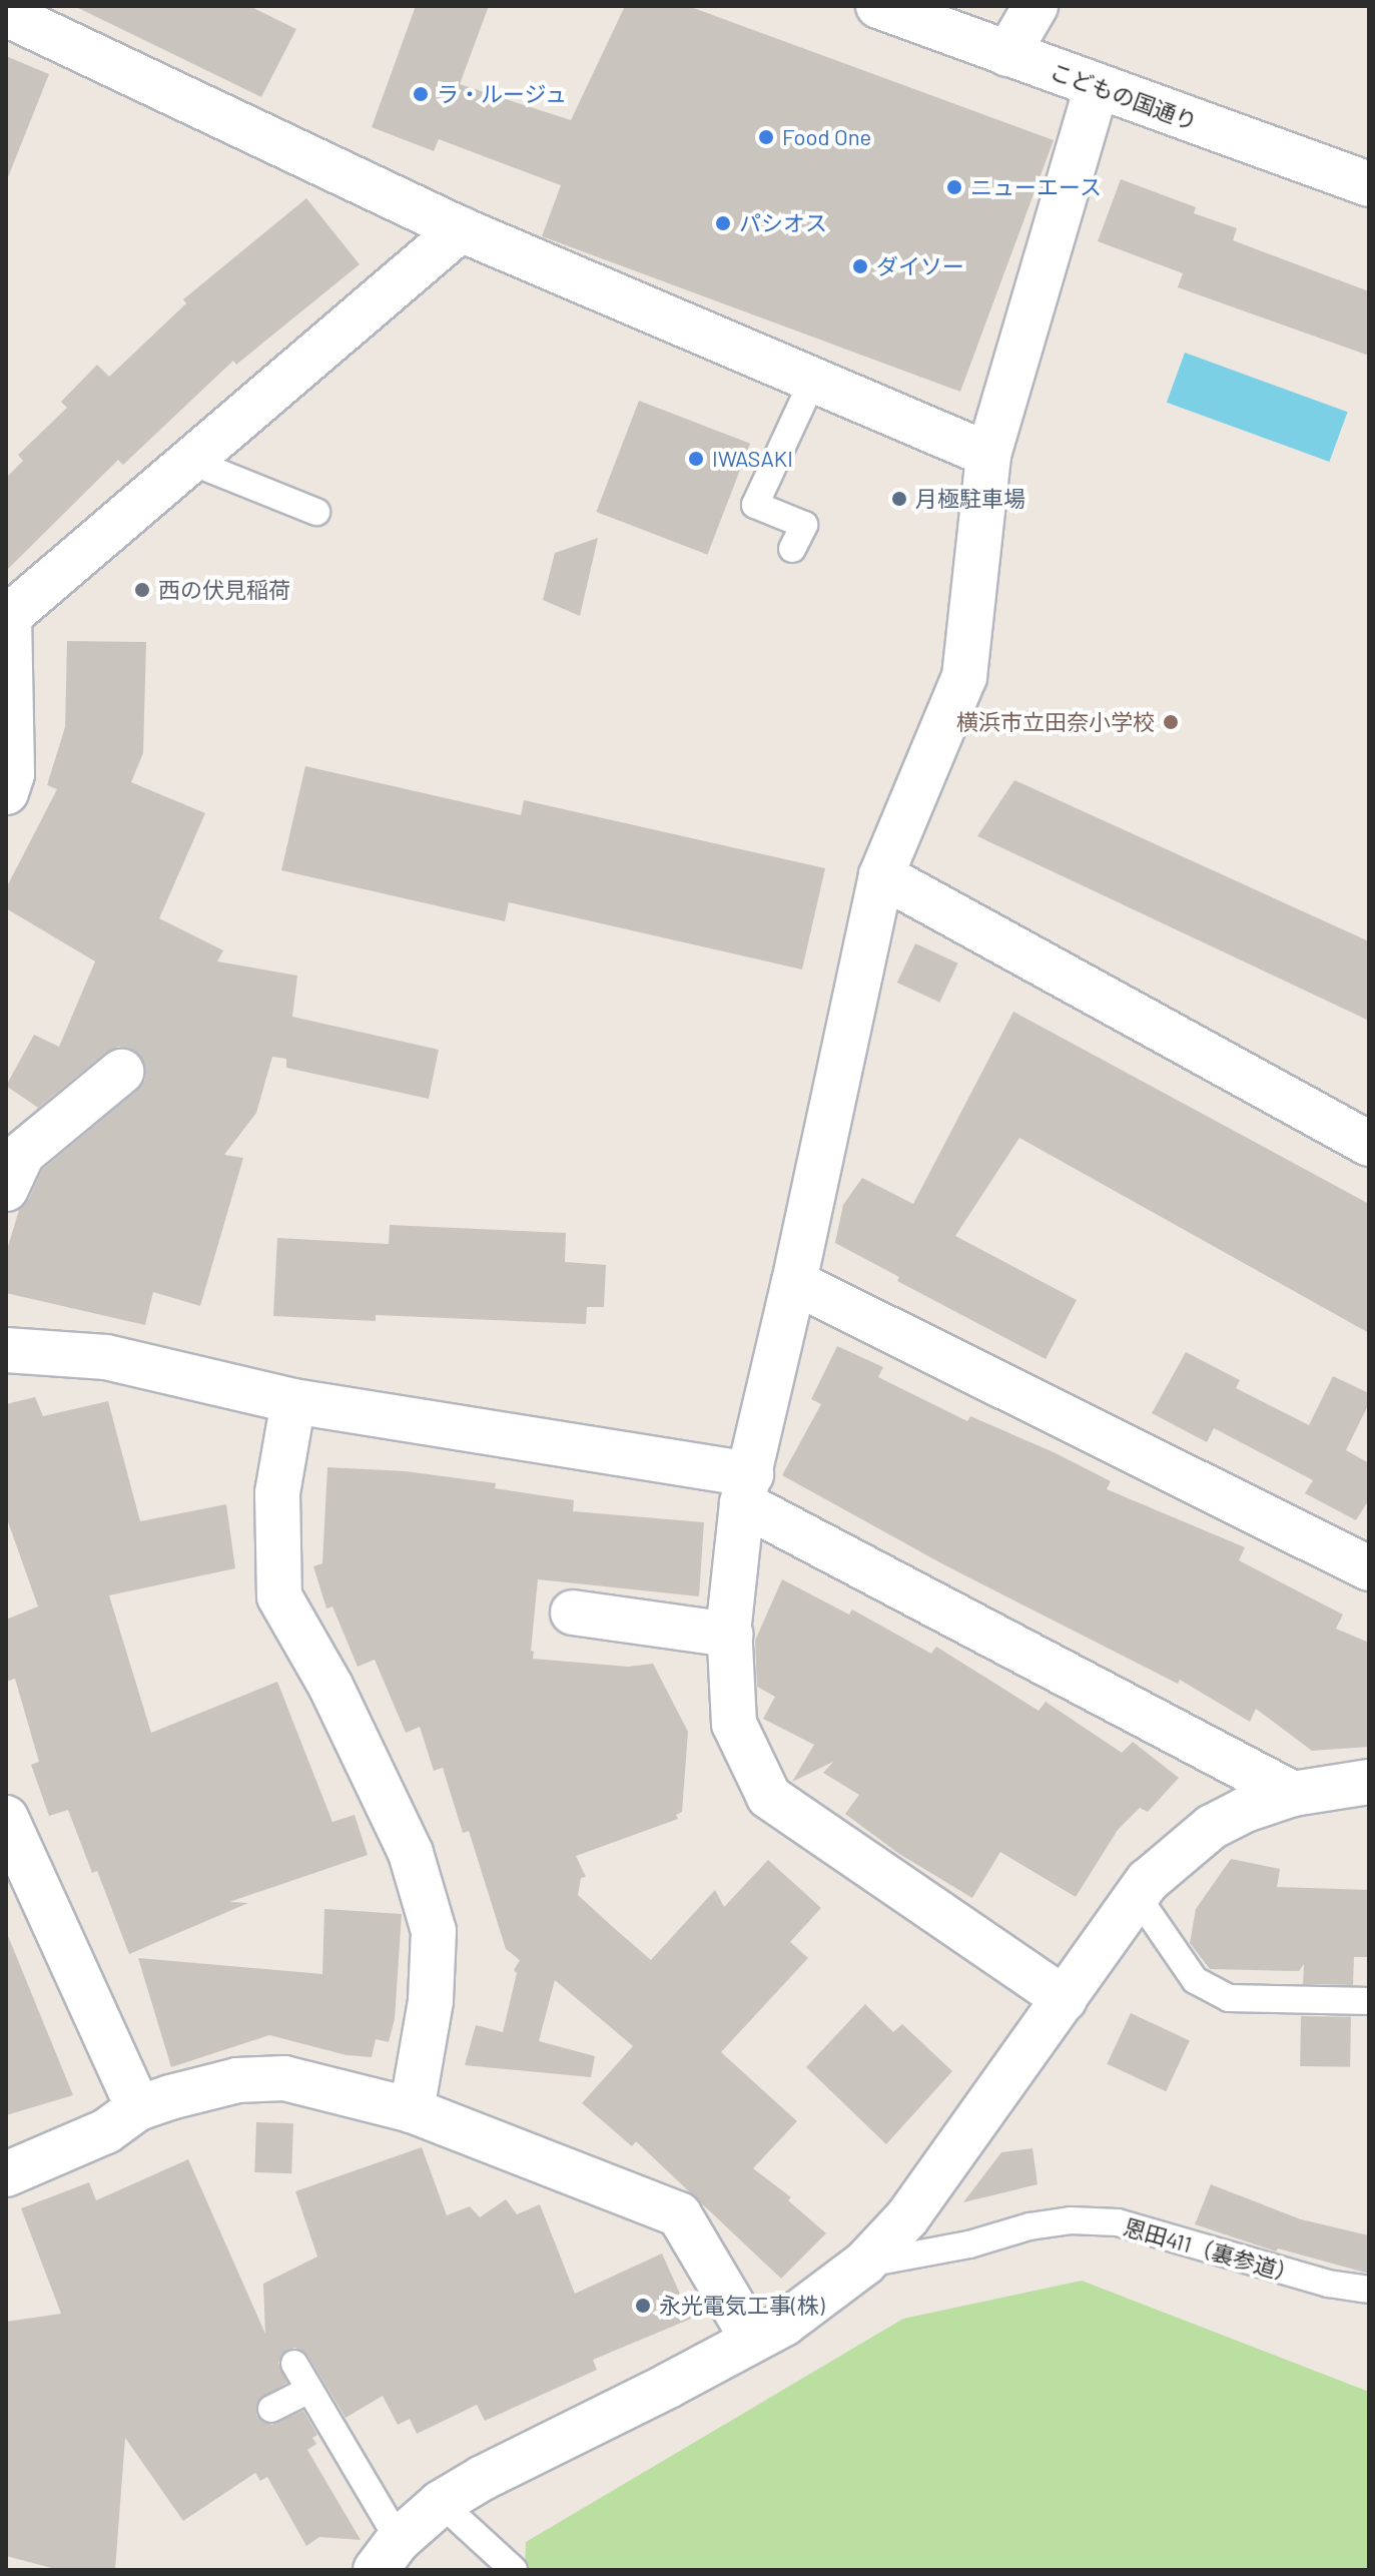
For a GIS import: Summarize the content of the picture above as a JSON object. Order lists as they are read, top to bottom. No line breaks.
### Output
{"streets":{"street":["こどもの国通り"],"lane":["恩田411（裏参道）"]},"places":["ラ・ルージュ","Food One","ニューエース","パシオス","ダイソー","IWASAKI","月極駐車場","西の伏見稲荷","横浜市立田奈小学校","永光電気工事(株)"]}
